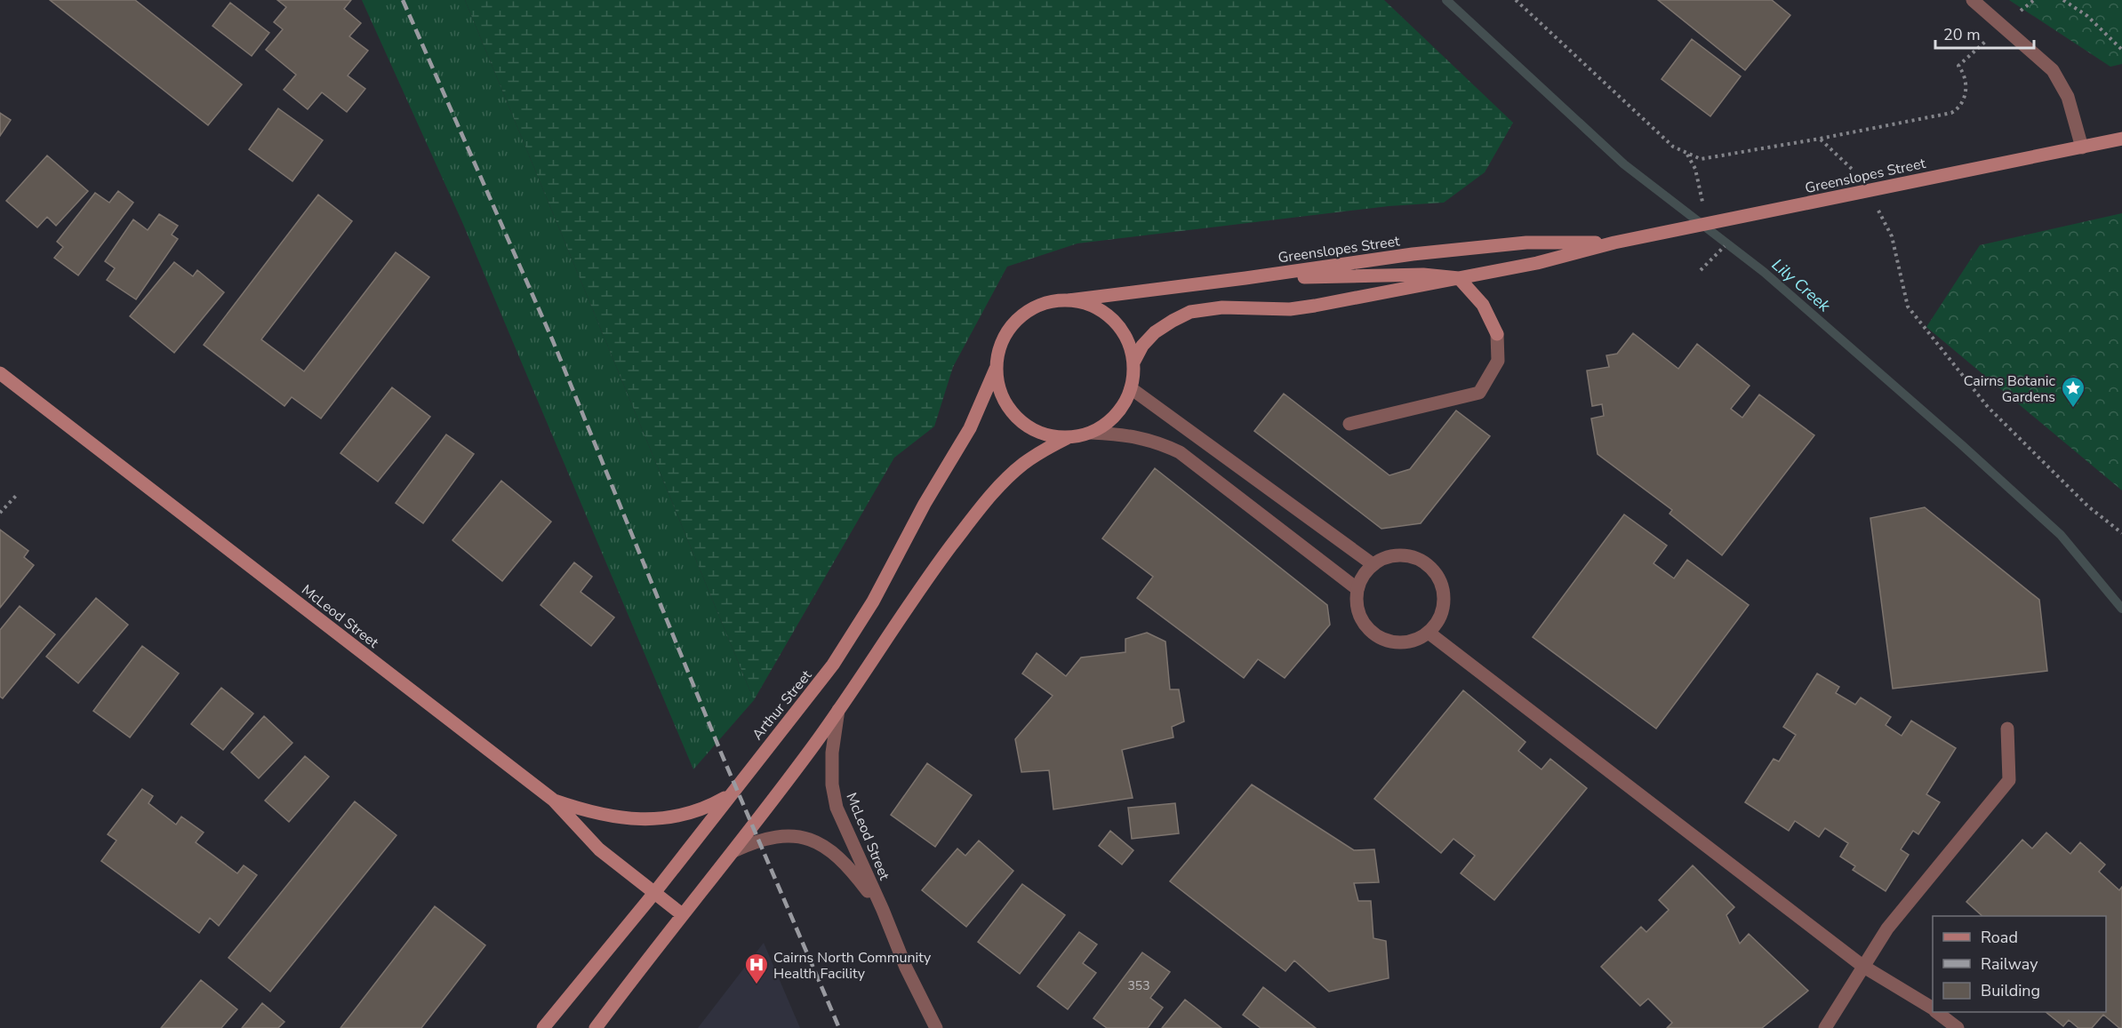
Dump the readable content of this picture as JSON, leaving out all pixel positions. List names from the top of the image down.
{
  "streets": {
    "street": ["Greenslopes Street", "McLeod Street", "Arthur Street"]
  },
  "crossings": [
    ["Greenslopes Street", "Arthur Street"],
    ["McLeod Street", "Arthur Street"]
  ],
  "water": ["Lily Creek"],
  "places": {
    "place": ["Cairns Botanic Gardens"],
    "hospital": ["Cairns North Community Health Facility"]
  },
  "house_numbers": ["353"],
  "legend": ["Road", "Railway", "Building"],
  "scale_bar": "20 m"
}
